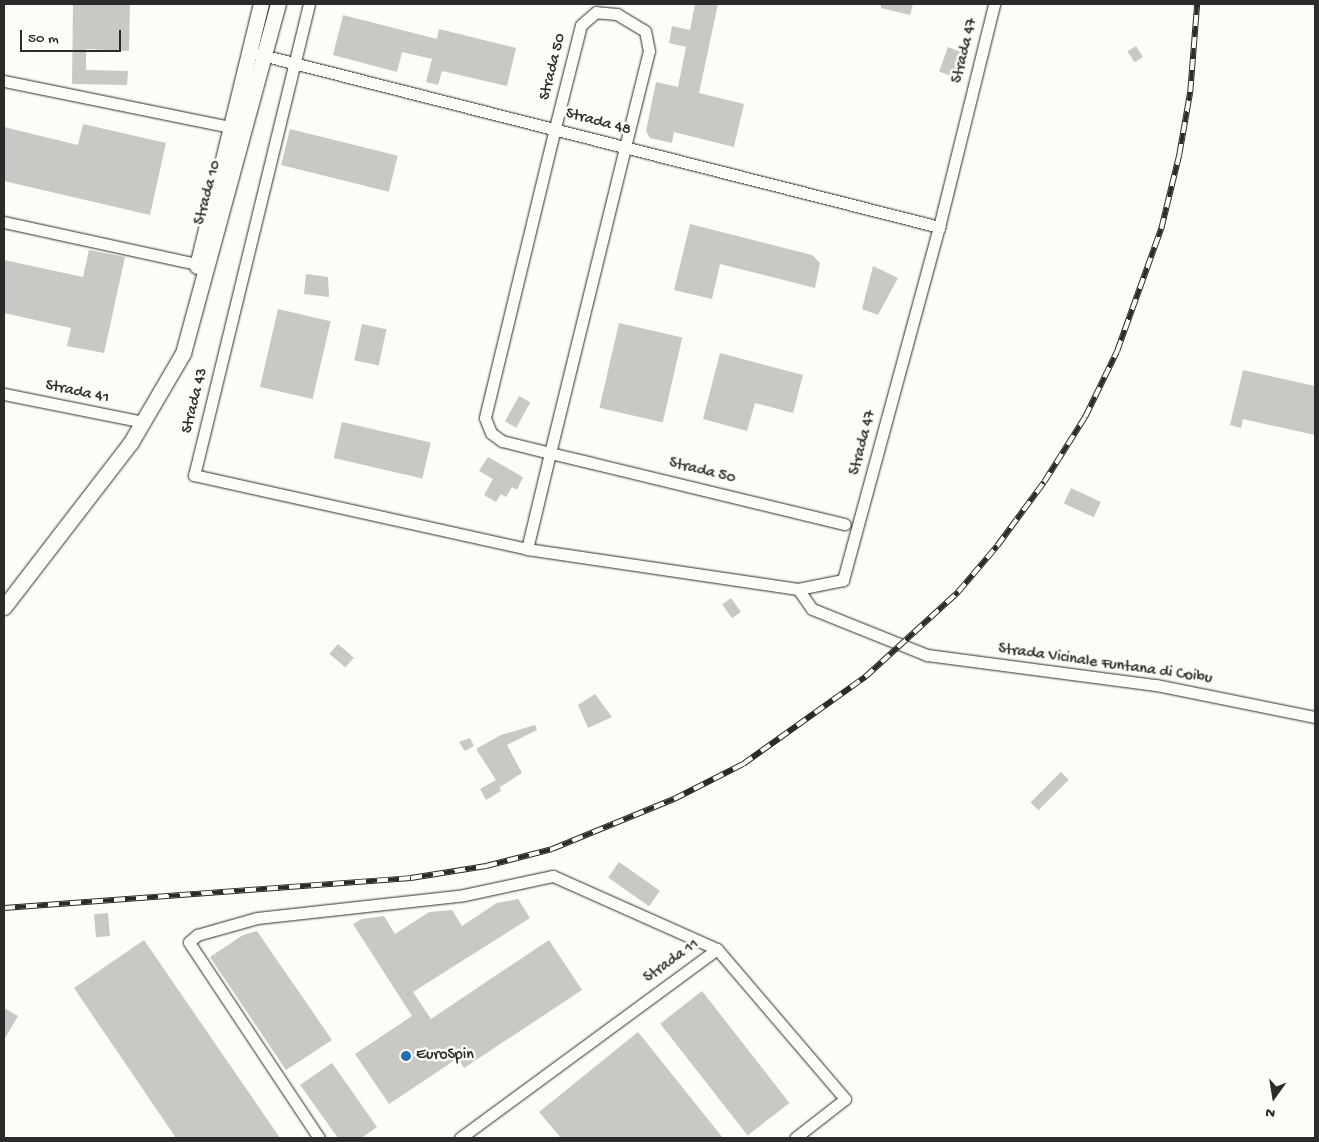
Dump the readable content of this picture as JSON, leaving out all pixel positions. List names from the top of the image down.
{
  "streets": {
    "street": [
      "Strada 47",
      "Strada 50",
      "Strada 48",
      "Strada 10",
      "Strada 41",
      "Strada 43",
      "Strada Vicinale Funtana di Coibu",
      "Strada 11"
    ]
  },
  "crossings": [
    ["Strada 47", "Strada 50"],
    ["Strada 47", "Strada 48"],
    ["Strada 47", "Strada 43"],
    ["Strada 47", "Strada Vicinale Funtana di Coibu"],
    ["Strada 50", "Strada 48"],
    ["Strada 50", "Strada 43"],
    ["Strada 48", "Strada 10"],
    ["Strada 48", "Strada 43"],
    ["Strada 10", "Strada 41"]
  ],
  "places": ["EuroSpin"],
  "scale_bar": "50 m",
  "north": "bottom"
}
